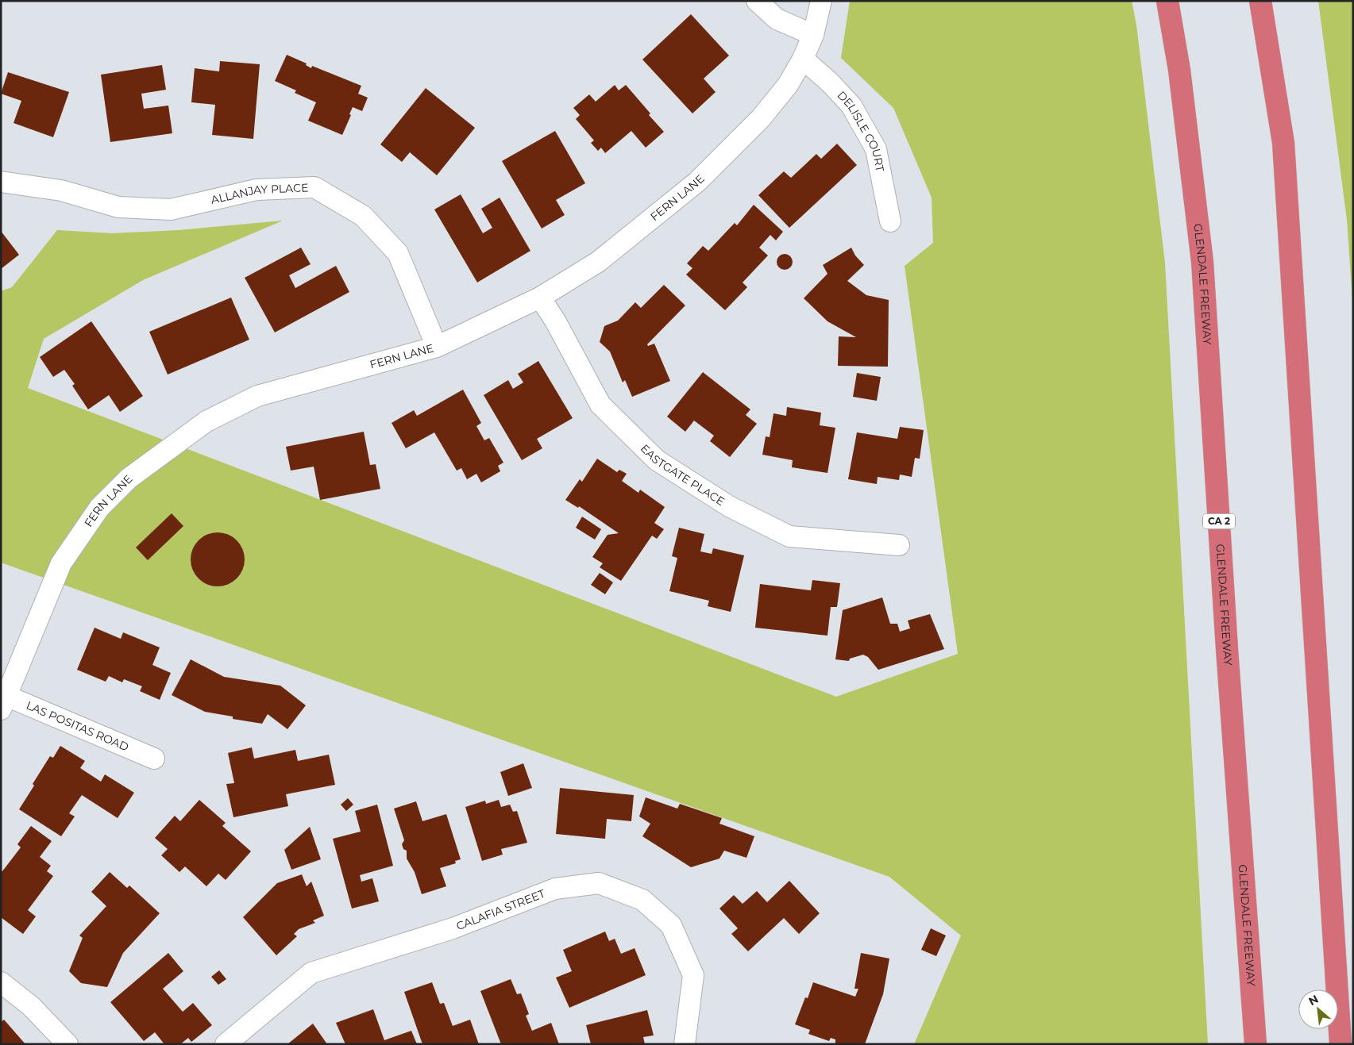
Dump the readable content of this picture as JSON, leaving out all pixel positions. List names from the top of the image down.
{
  "streets": {
    "highway": ["GLENDALE FREEWAY", "CA 2"],
    "street": [
      "DELISLE COURT",
      "ALLANJAY PLACE",
      "FERN LANE",
      "EASTGATE PLACE",
      "LAS POSITAS ROAD",
      "CALAFIA STREET"
    ]
  },
  "crossings": [
    ["DELISLE COURT", "FERN LANE"],
    ["ALLANJAY PLACE", "FERN LANE"],
    ["FERN LANE", "EASTGATE PLACE"],
    ["FERN LANE", "LAS POSITAS ROAD"]
  ],
  "north": "top left"
}
